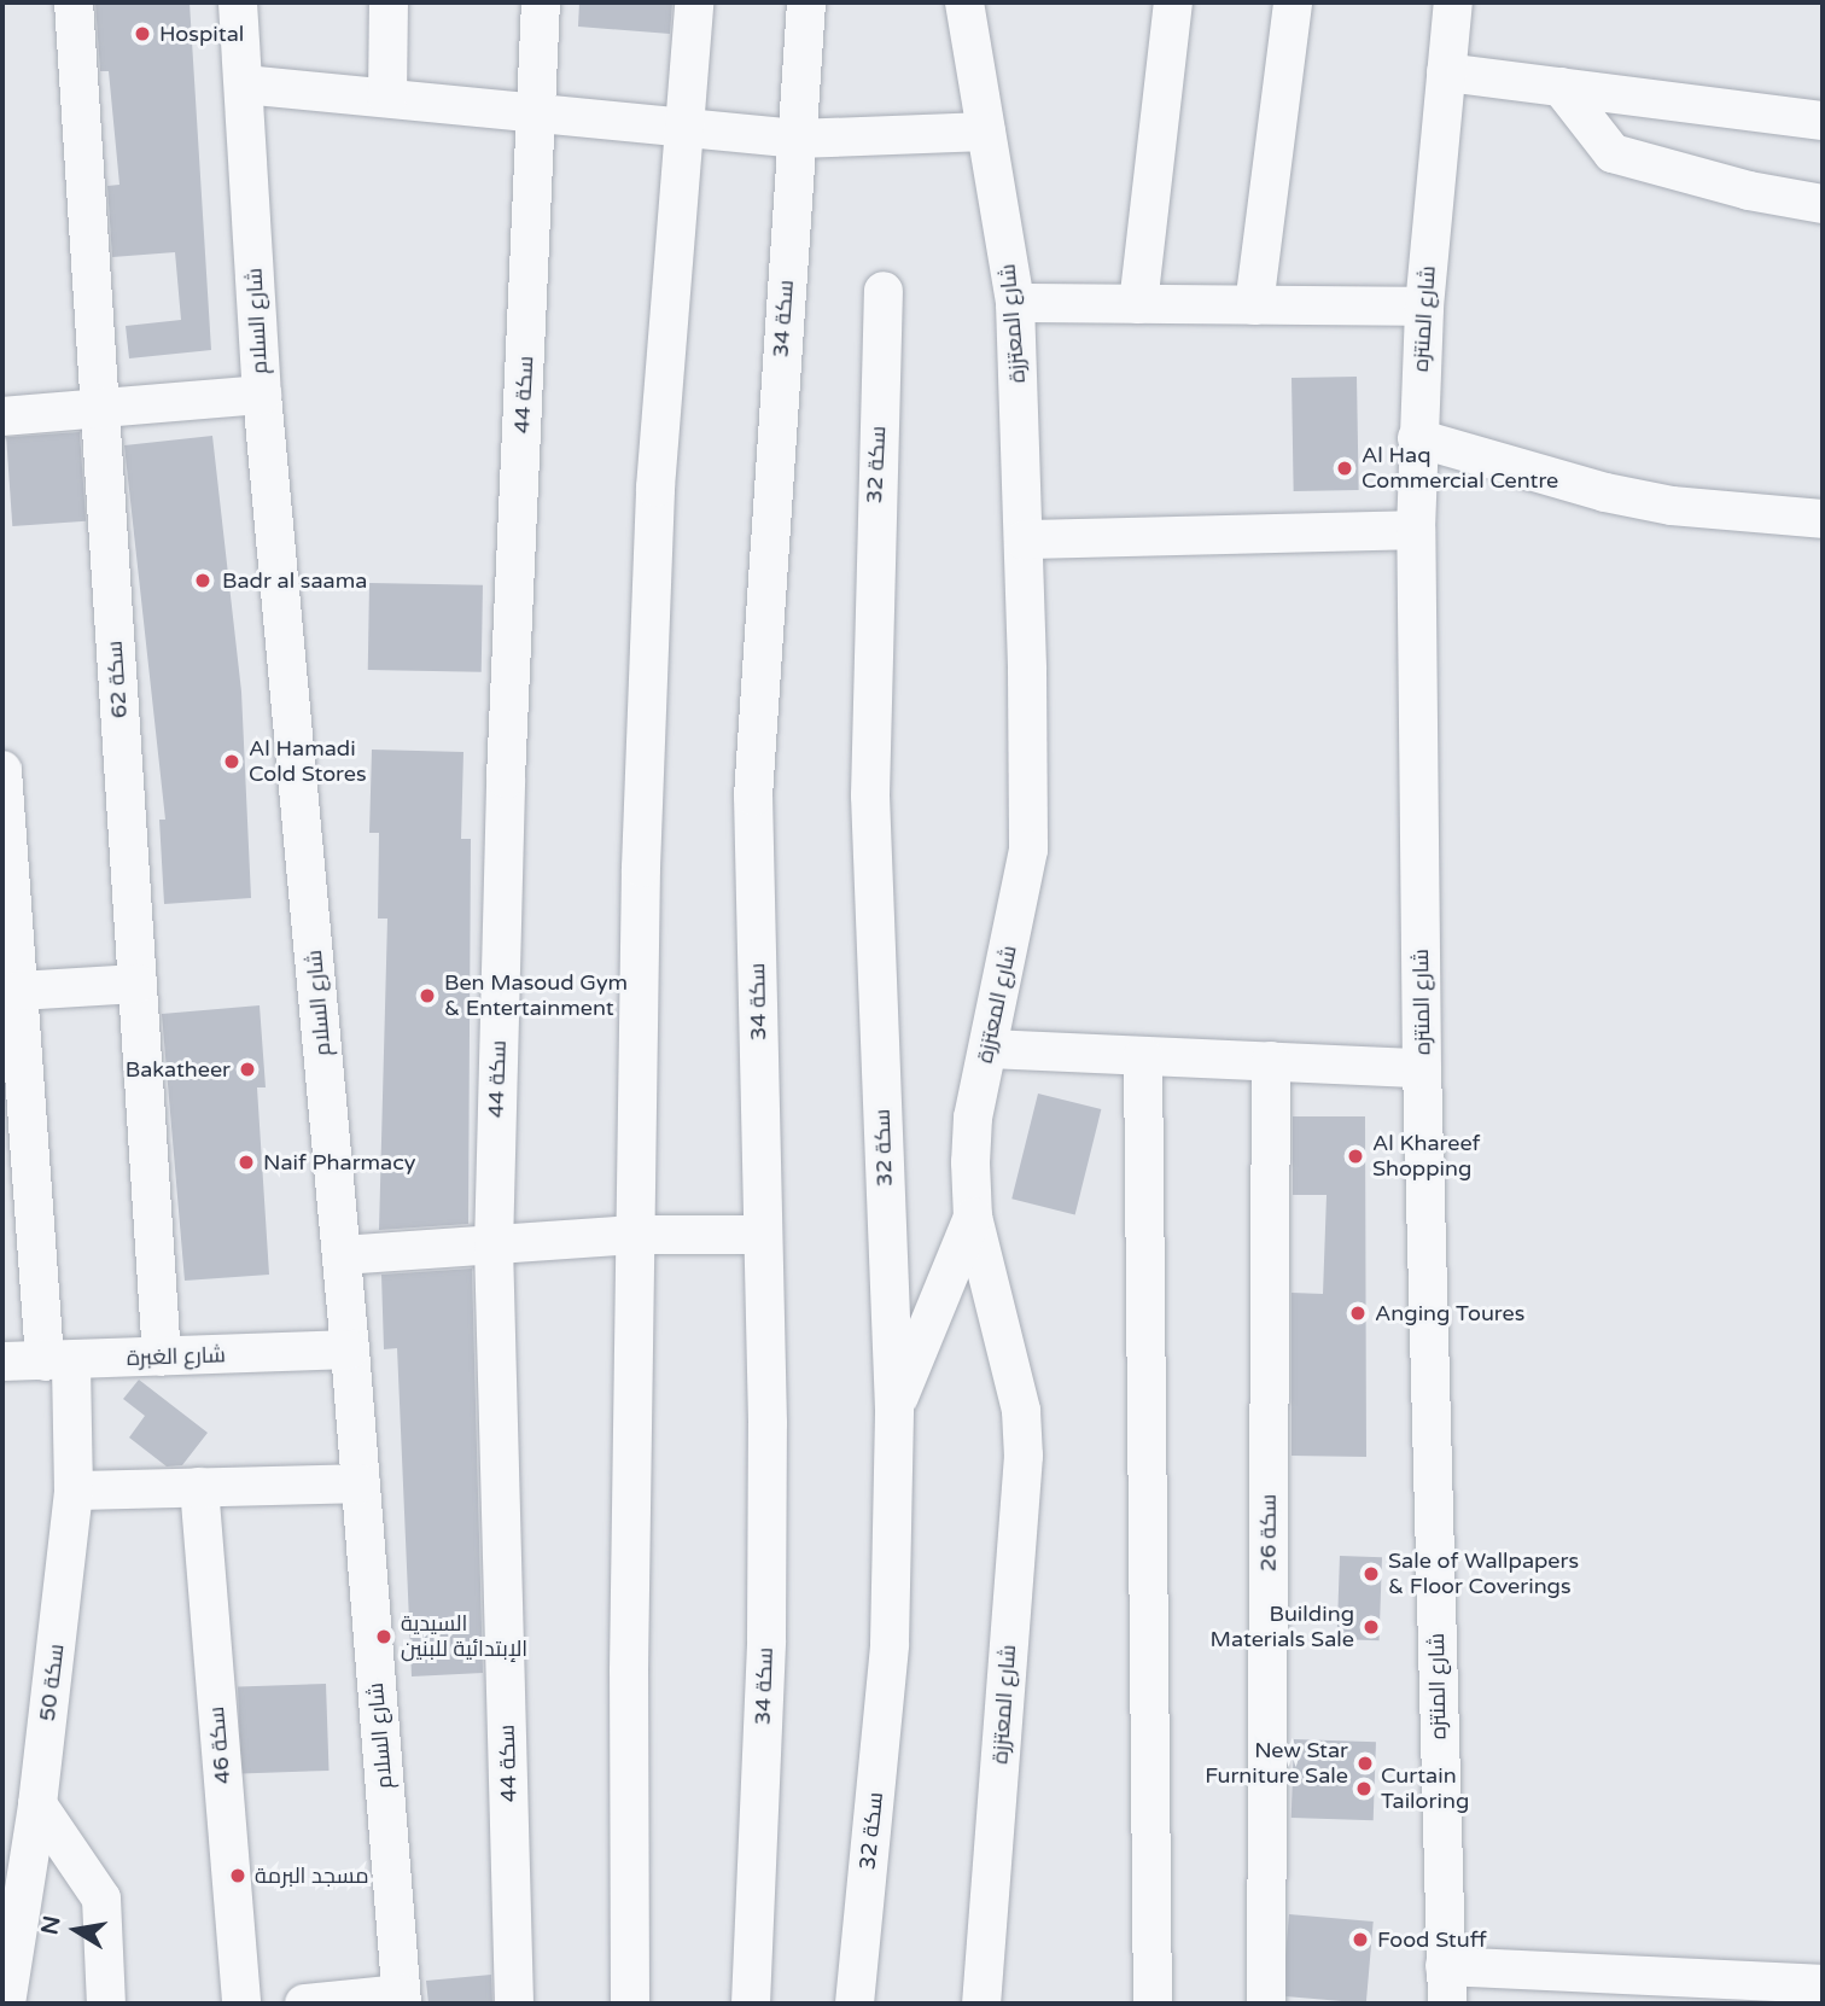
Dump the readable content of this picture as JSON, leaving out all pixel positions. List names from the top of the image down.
{
  "streets": {
    "street": [
      "سكة 34",
      "شارع المنتزه",
      "شارع السلام",
      "شارع المعتززة",
      "سكة 44",
      "سكة 32",
      "سكة 62",
      "شارع الغبرة",
      "سكة 26",
      "سكة 50",
      "سكة 46"
    ]
  },
  "crossings": [
    ["شارع السلام", "شارع الغبرة"],
    ["سكة 62", "شارع الغبرة"],
    ["شارع الغبرة", "سكة 50"]
  ],
  "places": [
    "Hospital",
    "Al Haq Commercial Centre",
    "Badr al saama",
    "Al Hamadi Cold Stores",
    "Ben Masoud Gym & Entertainment",
    "Bakatheer",
    "Al Khareef Shopping",
    "Naif Pharmacy",
    "Anging Toures",
    "Sale of Wallpapers & Floor Coverings",
    "Building Materials Sale",
    "السيدية الإبتدائية للبنين",
    "New Star Furniture Sale",
    "Curtain Tailoring",
    "مسجد البرمة",
    "Food Stuff"
  ],
  "north": "left"
}
